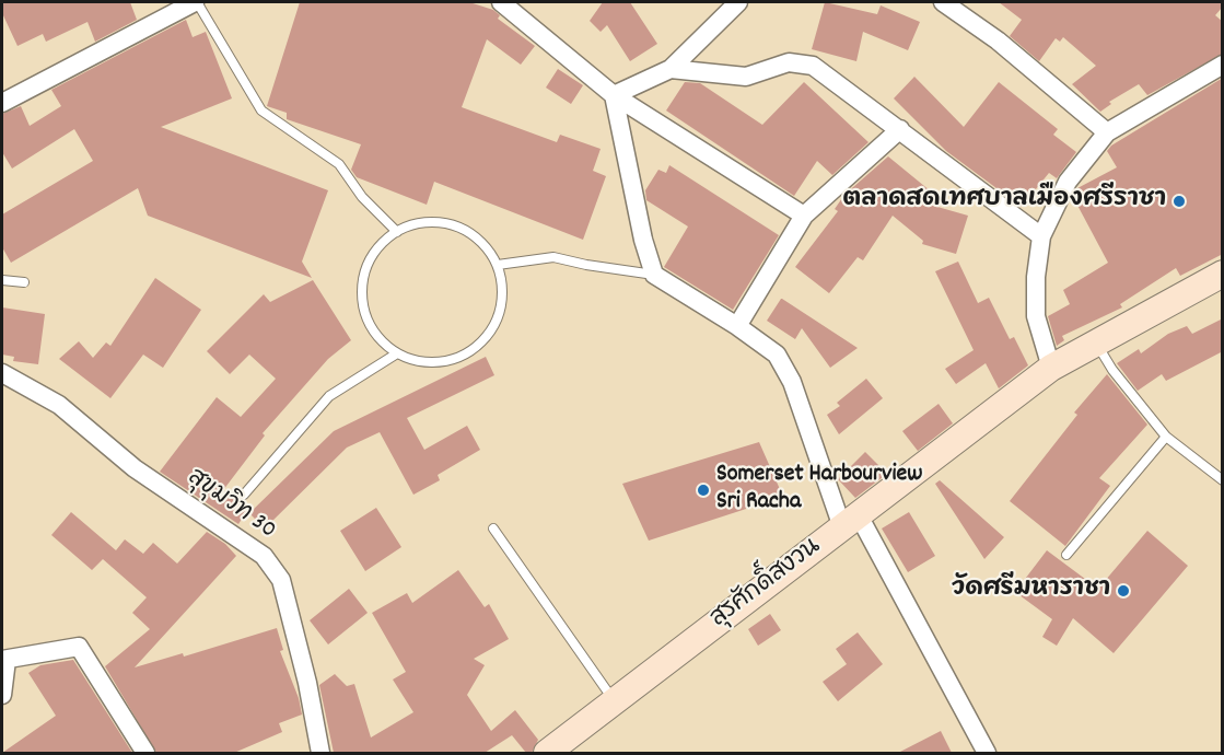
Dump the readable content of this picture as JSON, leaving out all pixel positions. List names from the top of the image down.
{
  "streets": {
    "street": ["สุขุมวิท 30", "สุรศักดิ์สงวน"]
  },
  "places": ["ตลาดสดเทศบาลเมืองศรีราชา", "Somerset Harbourview Sri Racha", "วัดศรีมหาราชา"]
}
